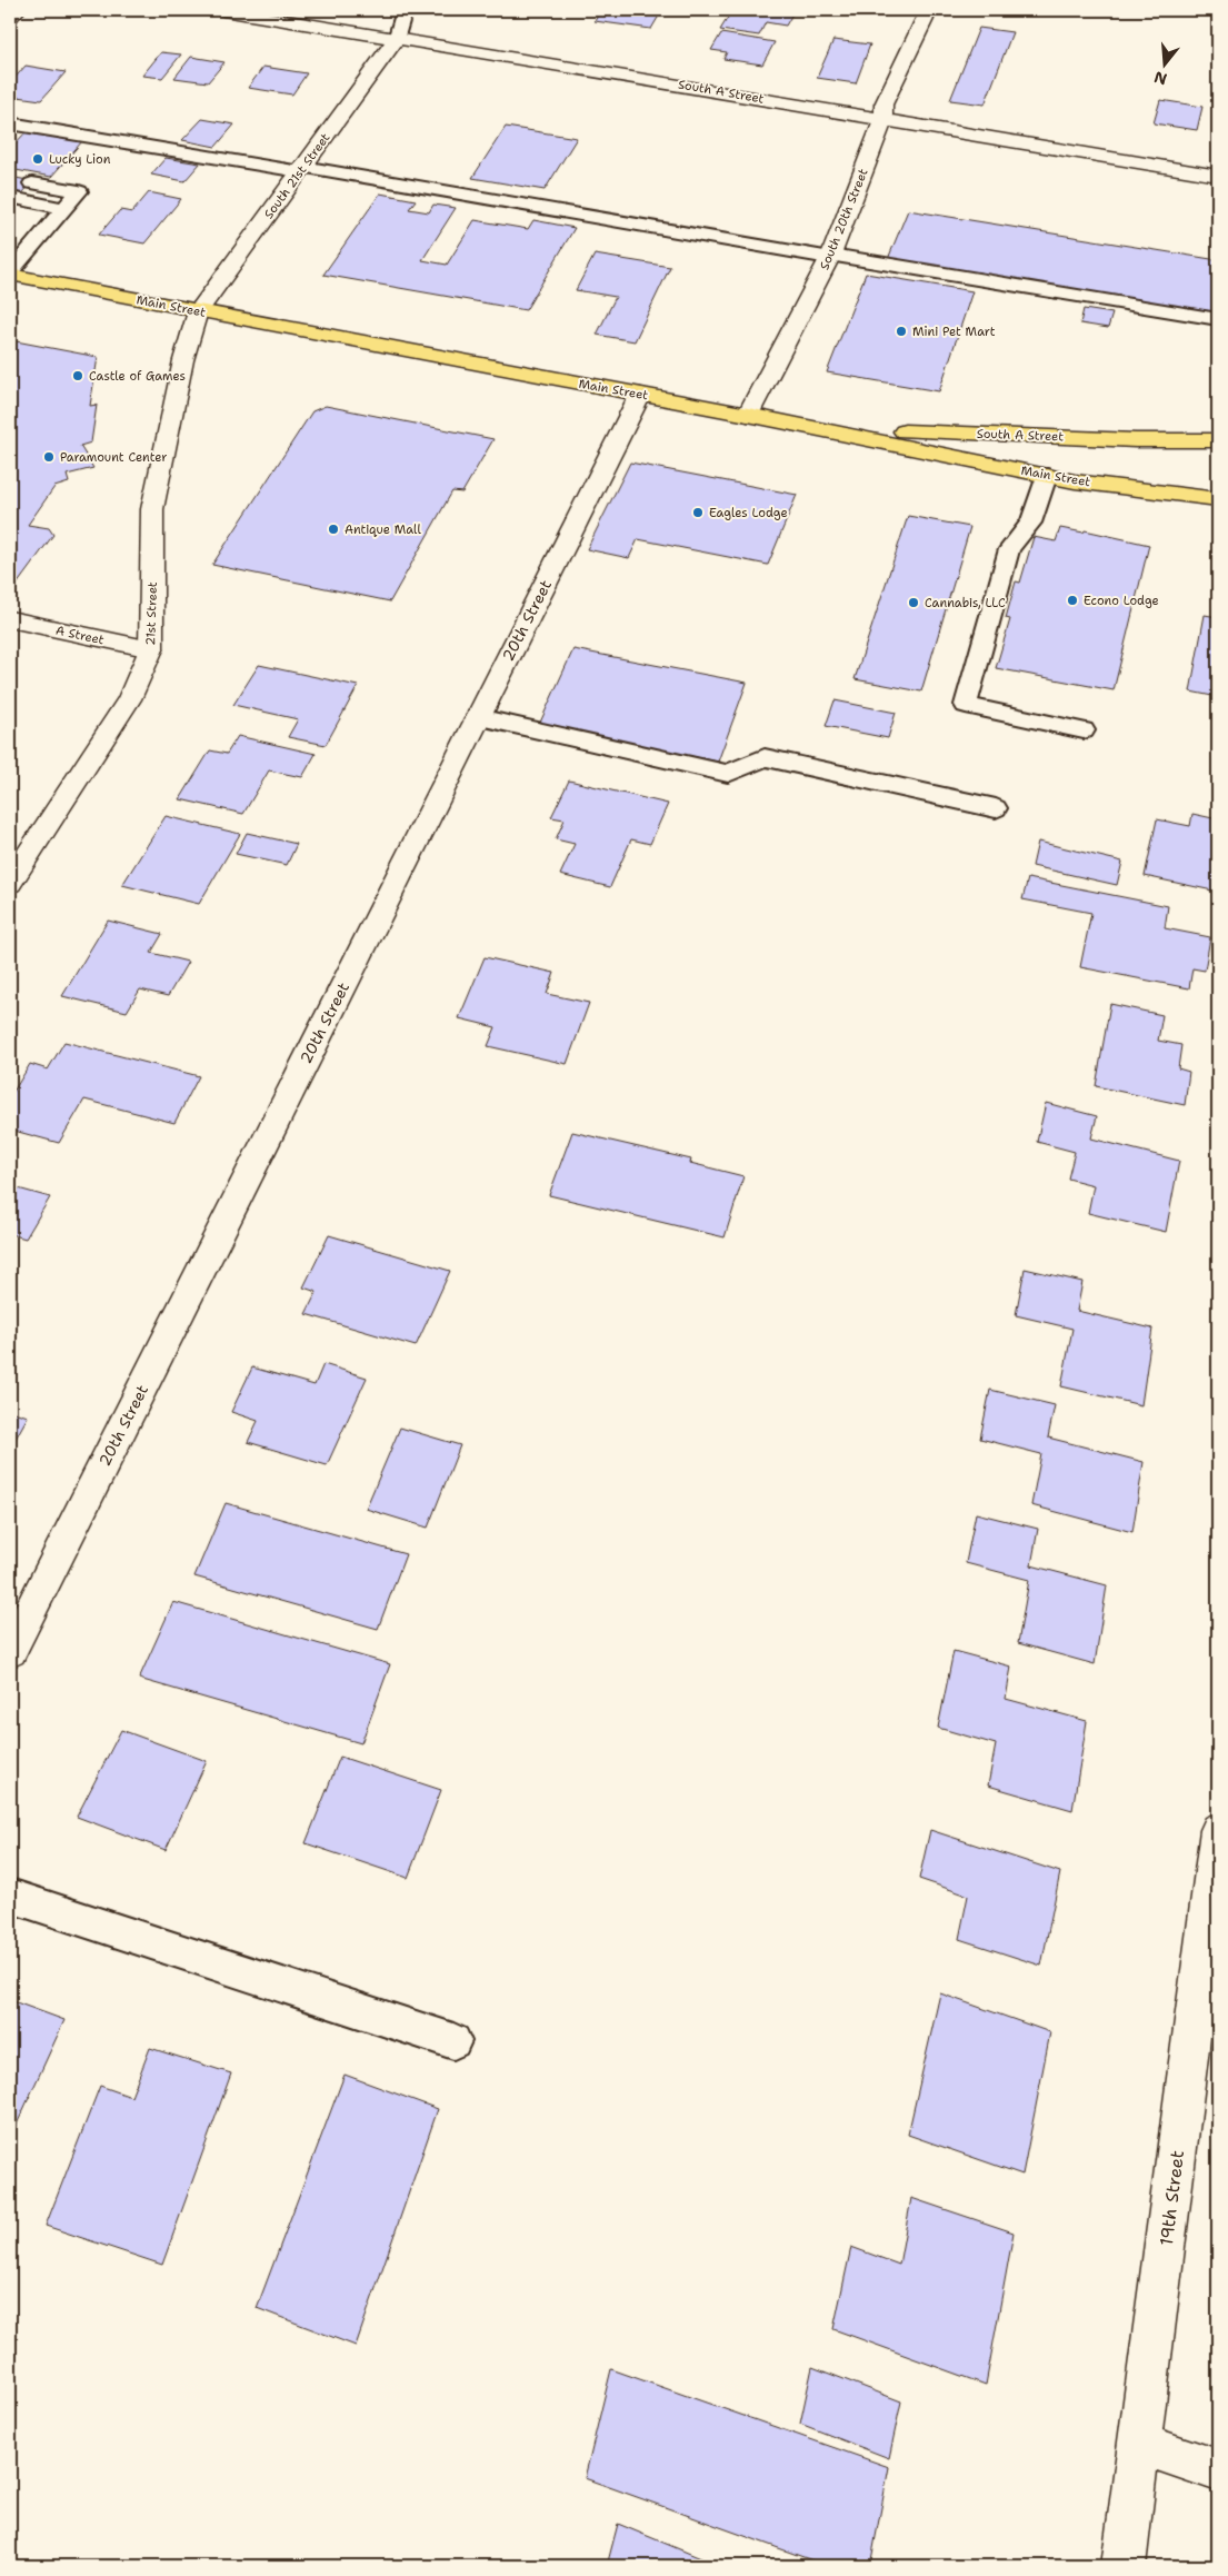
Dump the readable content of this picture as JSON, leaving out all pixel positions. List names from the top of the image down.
{
  "streets": {
    "main road": ["South A Street", "Main Street"],
    "street": [
      "South 21st Street",
      "South 20th Street",
      "21st Street",
      "20th Street",
      "A Street",
      "19th Street"
    ]
  },
  "crossings": [
    ["South A Street", "South 21st Street"],
    ["South A Street", "South 20th Street"],
    ["South A Street", "Main Street"],
    ["South 21st Street", "Main Street"],
    ["South 21st Street", "21st Street"],
    ["South 20th Street", "Main Street"],
    ["Main Street", "21st Street"],
    ["Main Street", "20th Street"],
    ["21st Street", "A Street"]
  ],
  "places": [
    "Lucky Lion",
    "Mini Pet Mart",
    "Castle of Games",
    "Paramount Center",
    "Eagles Lodge",
    "Antique Mall",
    "Econo Lodge",
    "Cannabis, LLC"
  ],
  "north": "bottom"
}
